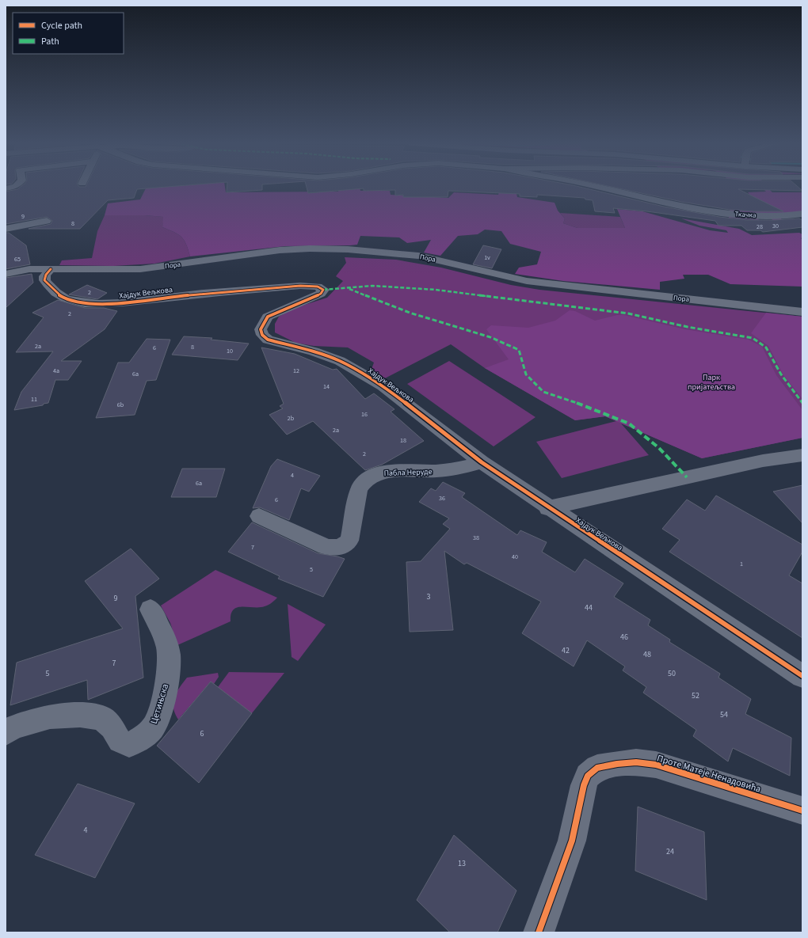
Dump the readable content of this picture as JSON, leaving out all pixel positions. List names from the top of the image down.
{
  "streets": {
    "street": [
      "Ткачка",
      "Пора",
      "Хајдук Вељкова",
      "Пабла Неруде",
      "Цетињска",
      "Проте Матеје Ненадовића"
    ]
  },
  "crossings": [
    ["Пора", "Хајдук Вељкова"],
    ["Хајдук Вељкова", "Пабла Неруде"]
  ],
  "parks": ["Парк пријатељства"],
  "house_numbers": [
    "9",
    "8",
    "30",
    "28",
    "1v",
    "65",
    "2",
    "2",
    "2a",
    "8",
    "6",
    "10",
    "4a",
    "12",
    "6a",
    "14",
    "11",
    "6b",
    "16",
    "2b",
    "2a",
    "18",
    "2",
    "4",
    "6a",
    "36",
    "6",
    "38",
    "7",
    "40",
    "1",
    "5",
    "3",
    "9",
    "44",
    "46",
    "42",
    "48",
    "7",
    "5",
    "50",
    "52",
    "54",
    "6",
    "4",
    "24",
    "13"
  ],
  "legend": ["Cycle path", "Path"]
}
